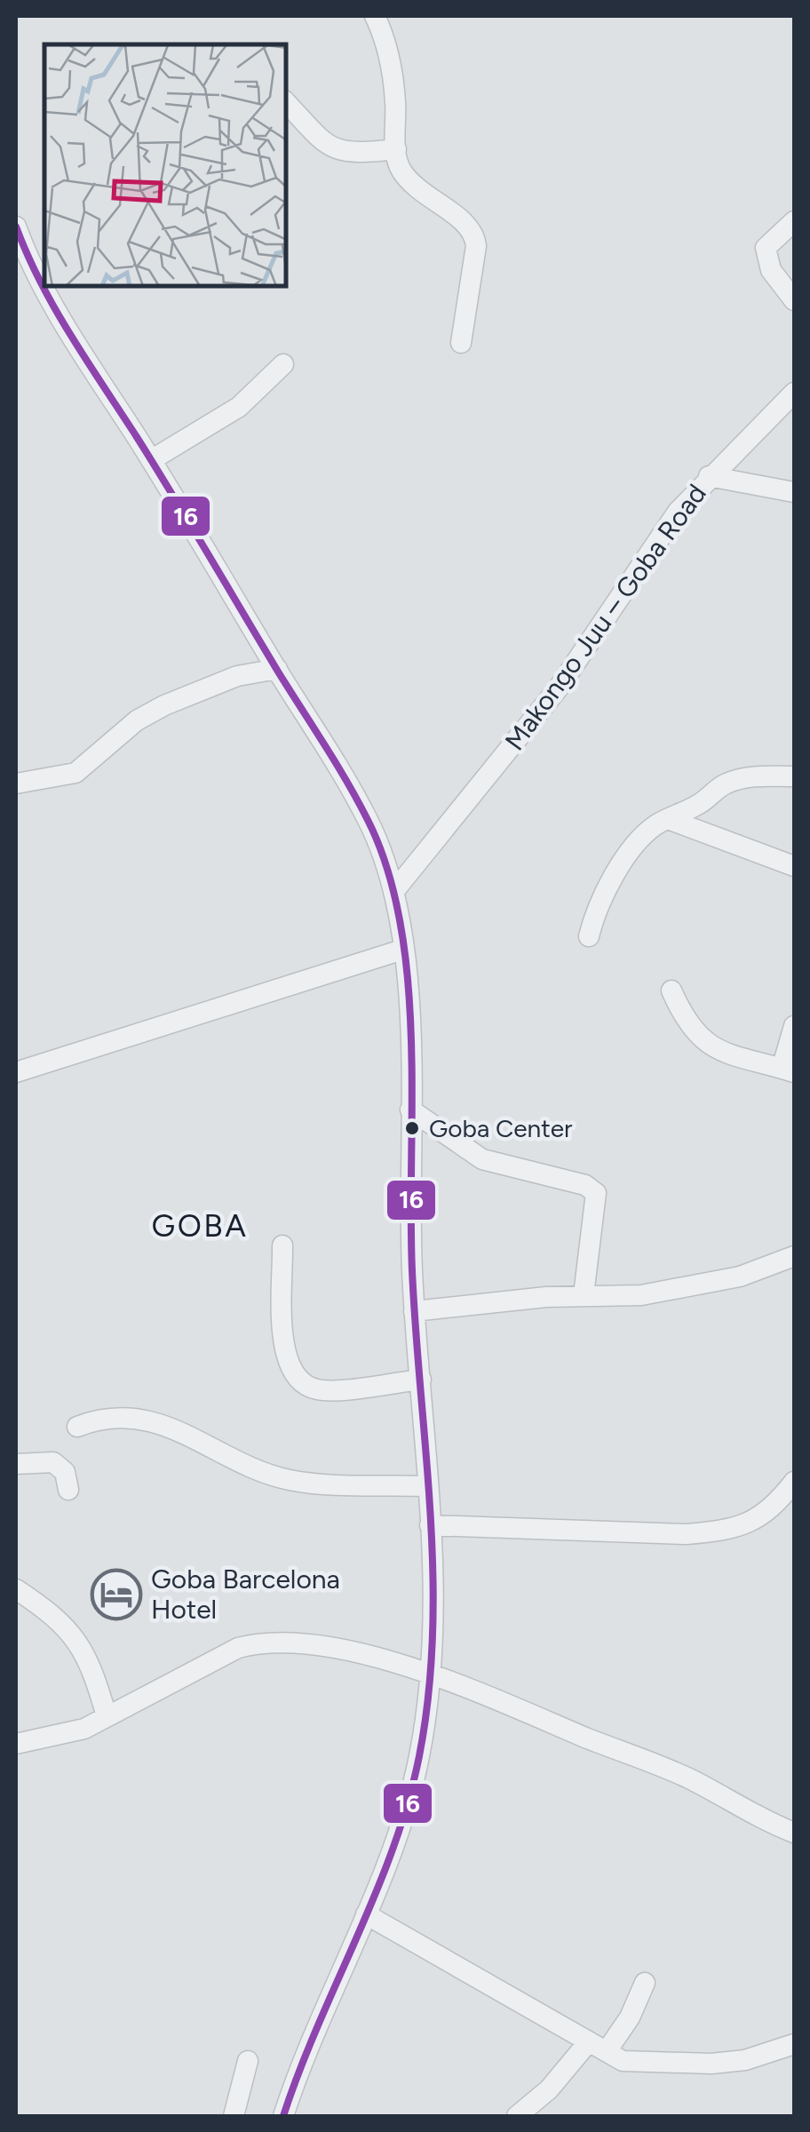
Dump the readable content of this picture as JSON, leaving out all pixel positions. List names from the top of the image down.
{
  "streets": {
    "street": ["Makongo Juu – Goba Road"]
  },
  "districts": ["GOBA"],
  "places": {
    "other": ["Goba Center"],
    "hotel": ["Goba Barcelona Hotel"]
  },
  "lines": ["transit line 16"]
}
